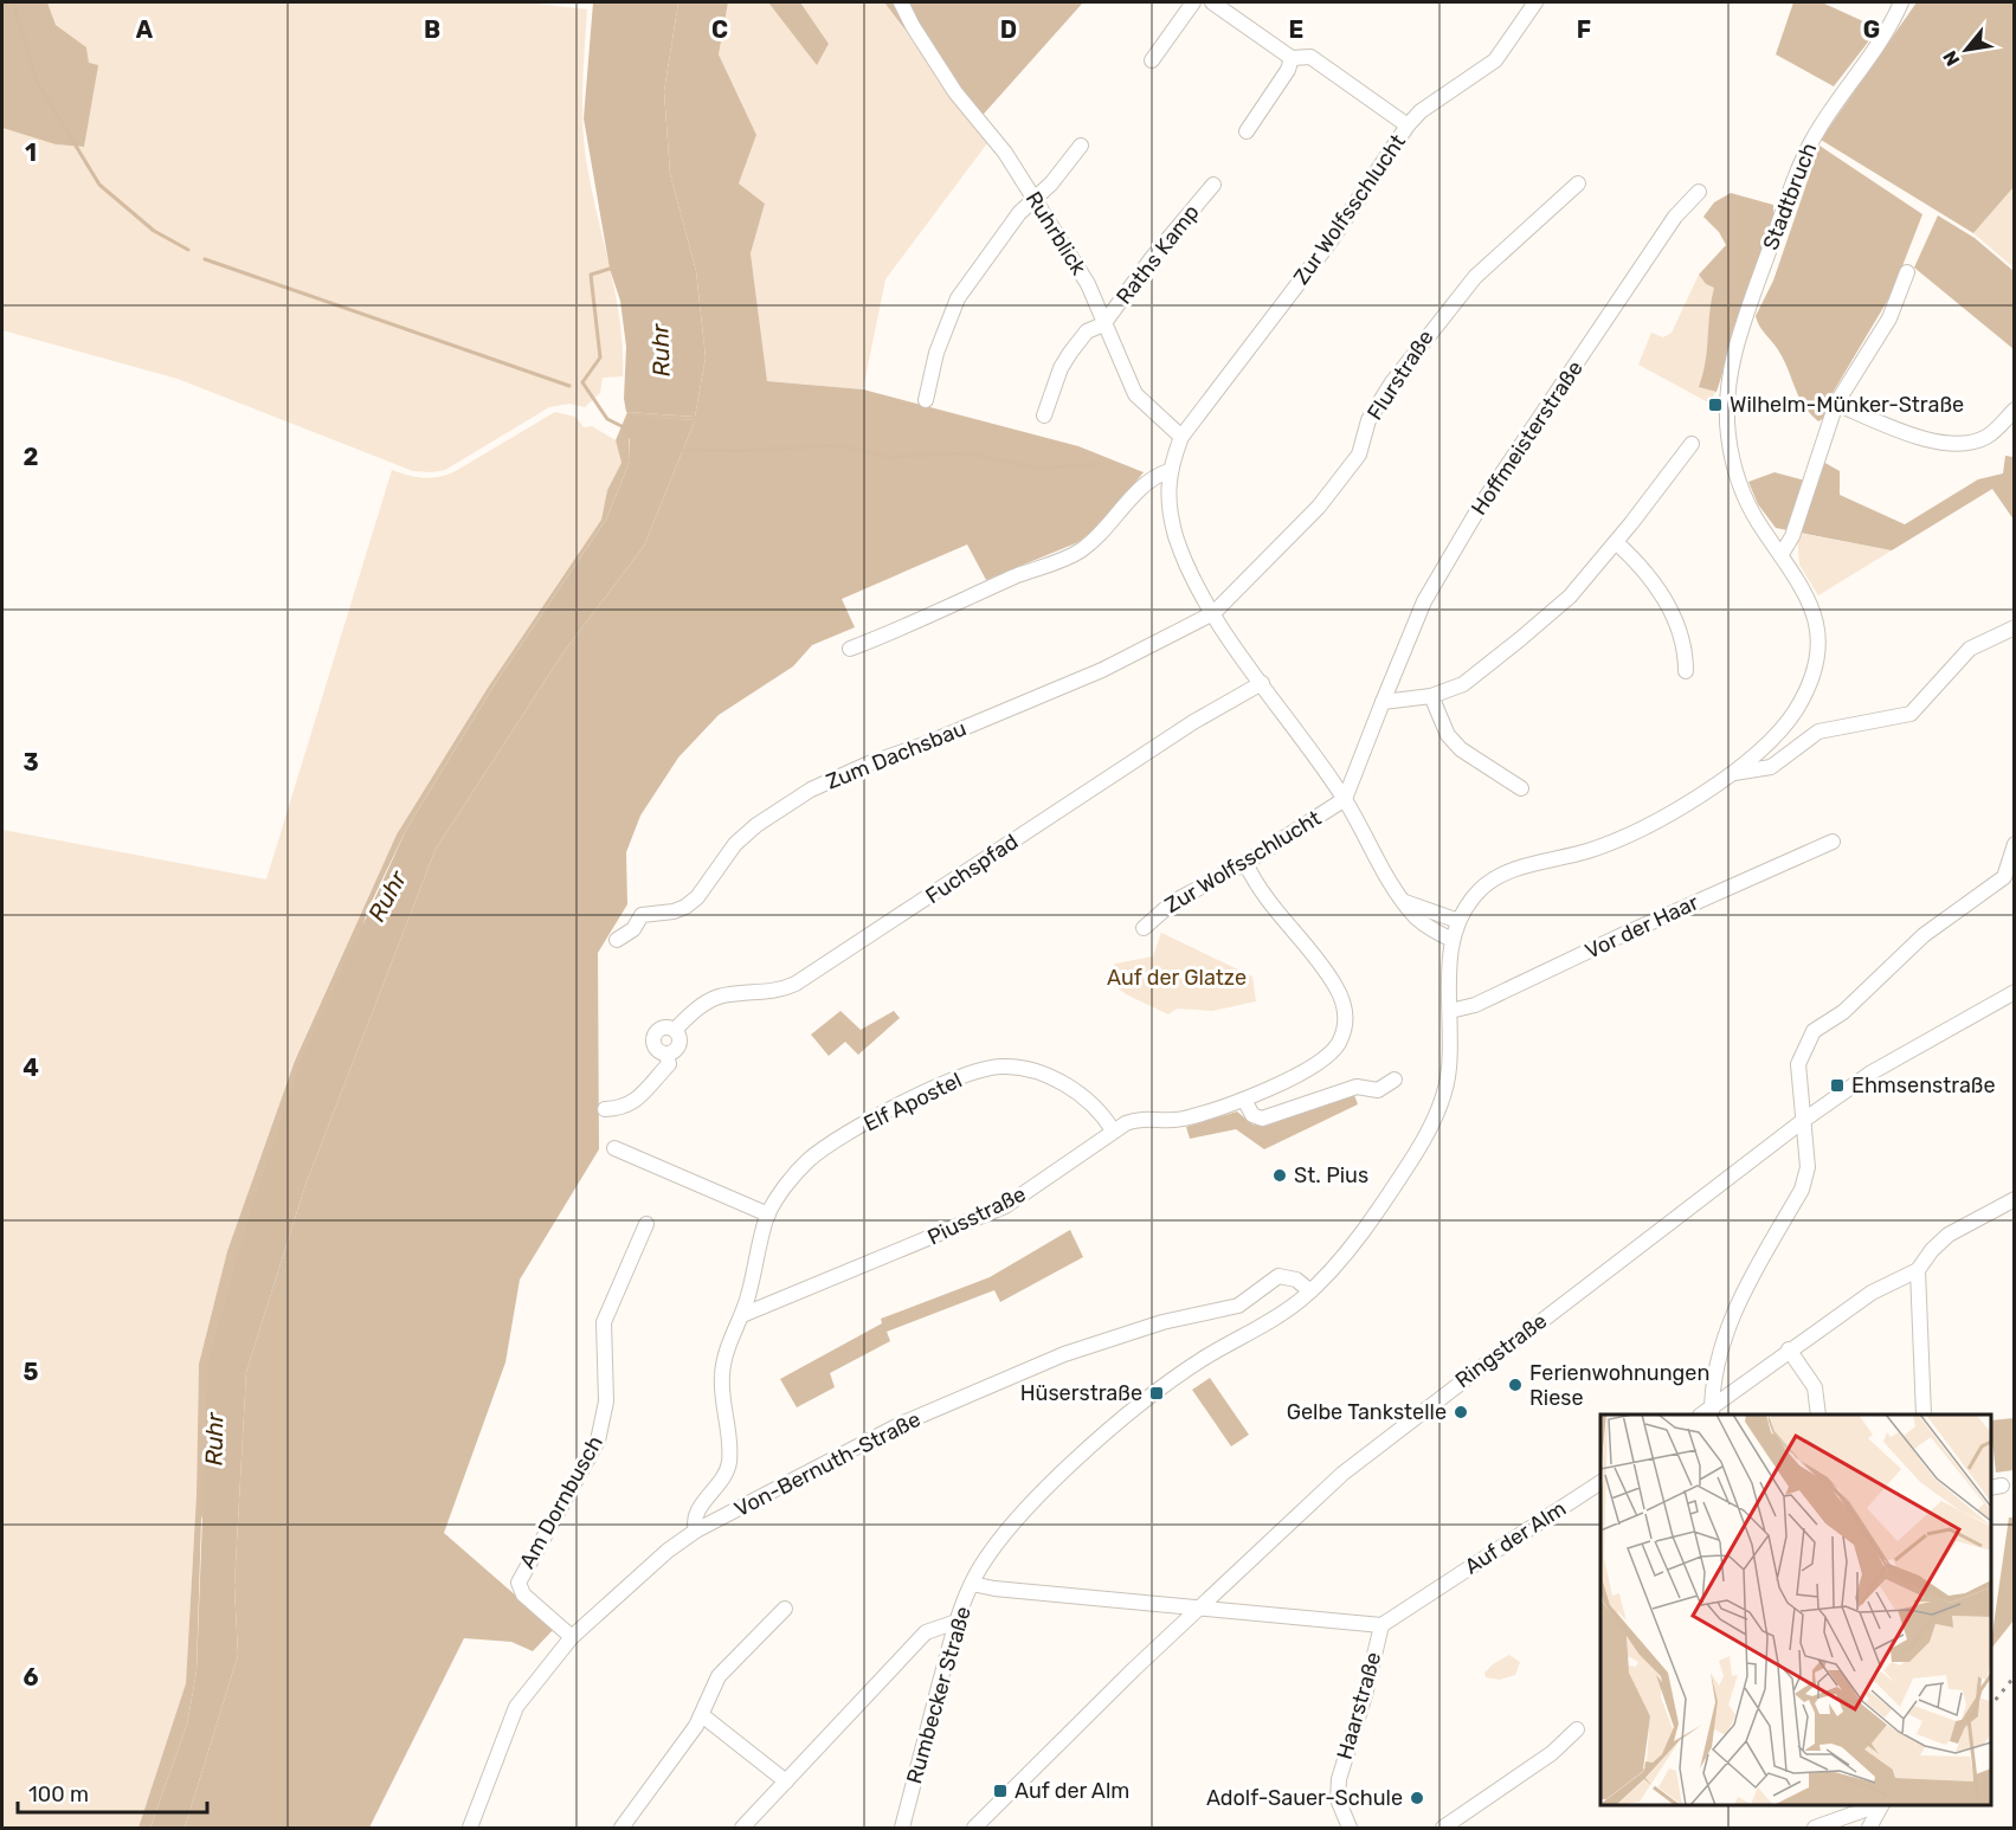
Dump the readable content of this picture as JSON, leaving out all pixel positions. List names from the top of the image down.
{
  "streets": {
    "street": [
      "Stadtbruch",
      "Zur Wolfsschlucht",
      "Ruhrblick",
      "Raths Kamp",
      "Flurstraße",
      "Hoffmeisterstraße",
      "Zum Dachsbau",
      "Fuchspfad",
      "Vor der Haar",
      "Elf Apostel",
      "Piusstraße",
      "Ringstraße",
      "Von-Bernuth-Straße",
      "Am Dornbusch",
      "Auf der Alm",
      "Rumbecker Straße",
      "Haarstraße"
    ]
  },
  "crossings": [
    ["Stadtbruch", "Rumbecker Straße"],
    ["Zur Wolfsschlucht", "Ruhrblick"],
    ["Zur Wolfsschlucht", "Flurstraße"],
    ["Zur Wolfsschlucht", "Zum Dachsbau"],
    ["Zur Wolfsschlucht", "Fuchspfad"],
    ["Zur Wolfsschlucht", "Piusstraße"],
    ["Zur Wolfsschlucht", "Rumbecker Straße"],
    ["Ruhrblick", "Raths Kamp"],
    ["Flurstraße", "Zum Dachsbau"],
    ["Vor der Haar", "Rumbecker Straße"],
    ["Elf Apostel", "Piusstraße"],
    ["Elf Apostel", "Von-Bernuth-Straße"],
    ["Von-Bernuth-Straße", "Am Dornbusch"],
    ["Von-Bernuth-Straße", "Rumbecker Straße"],
    ["Auf der Alm", "Haarstraße"]
  ],
  "water": ["Ruhr"],
  "parks": ["Auf der Glatze"],
  "places": {
    "transit": [
      "Wilhelm-Münker-Straße",
      "Ehmsenstraße",
      "Hüserstraße",
      "Auf der Alm"
    ],
    "other": [
      "St. Pius",
      "Ferienwohnungen Riese",
      "Gelbe Tankstelle",
      "Adolf-Sauer-Schule"
    ]
  },
  "scale_bar": "100 m",
  "north": "bottom left",
  "grid": {
    "columns": [
      "A",
      "B",
      "C",
      "D",
      "E",
      "F",
      "G"
    ],
    "rows": [
      "1",
      "2",
      "3",
      "4",
      "5",
      "6"
    ]
  }
}
